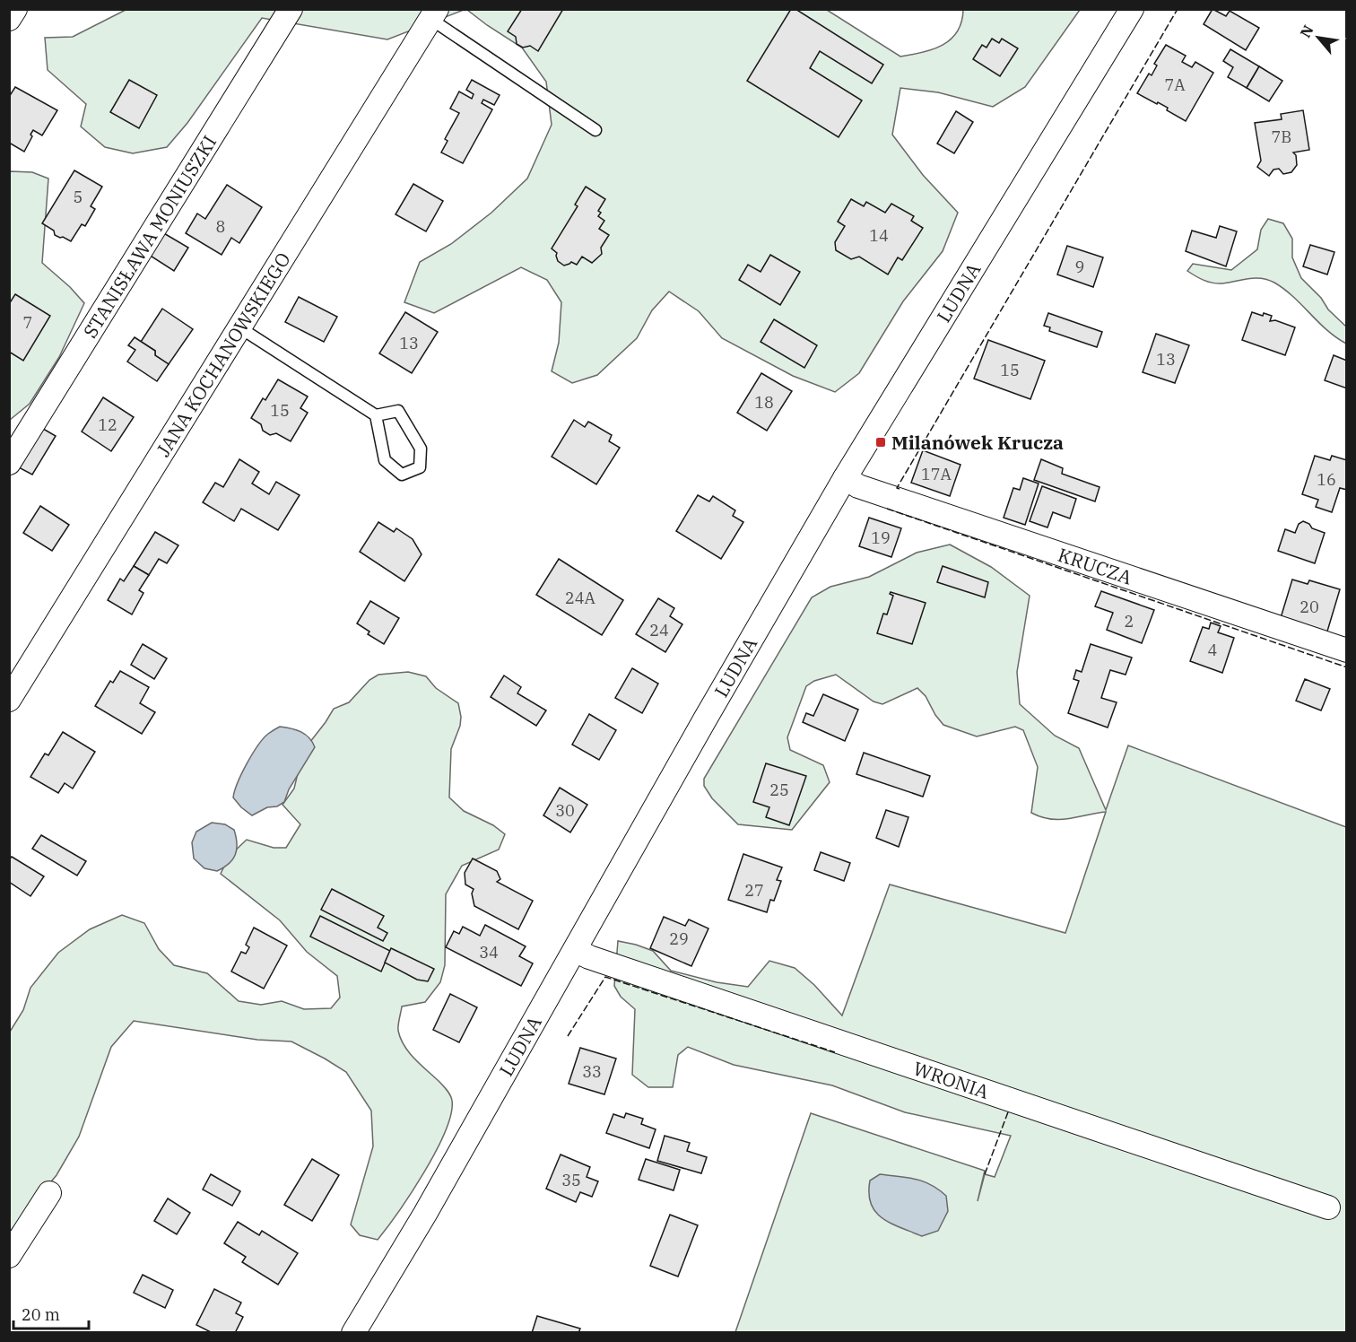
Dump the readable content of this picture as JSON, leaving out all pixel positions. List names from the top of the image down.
{
  "streets": {
    "street": [
      "STANISŁAWA MONIUSZKI",
      "LUDNA",
      "JANA KOCHANOWSKIEGO",
      "KRUCZA",
      "WRONIA"
    ]
  },
  "crossings": [
    ["LUDNA", "KRUCZA"],
    ["LUDNA", "WRONIA"]
  ],
  "places": {
    "transit": ["Milanówek Krucza"]
  },
  "house_numbers": [
    "7A",
    "7B",
    "5",
    "8",
    "14",
    "9",
    "7",
    "13",
    "13",
    "15",
    "18",
    "15",
    "12",
    "17A",
    "16",
    "19",
    "24A",
    "20",
    "2",
    "24",
    "4",
    "25",
    "30",
    "27",
    "29",
    "34",
    "33",
    "35"
  ],
  "scale_bar": "20 m",
  "north": "top left"
}
